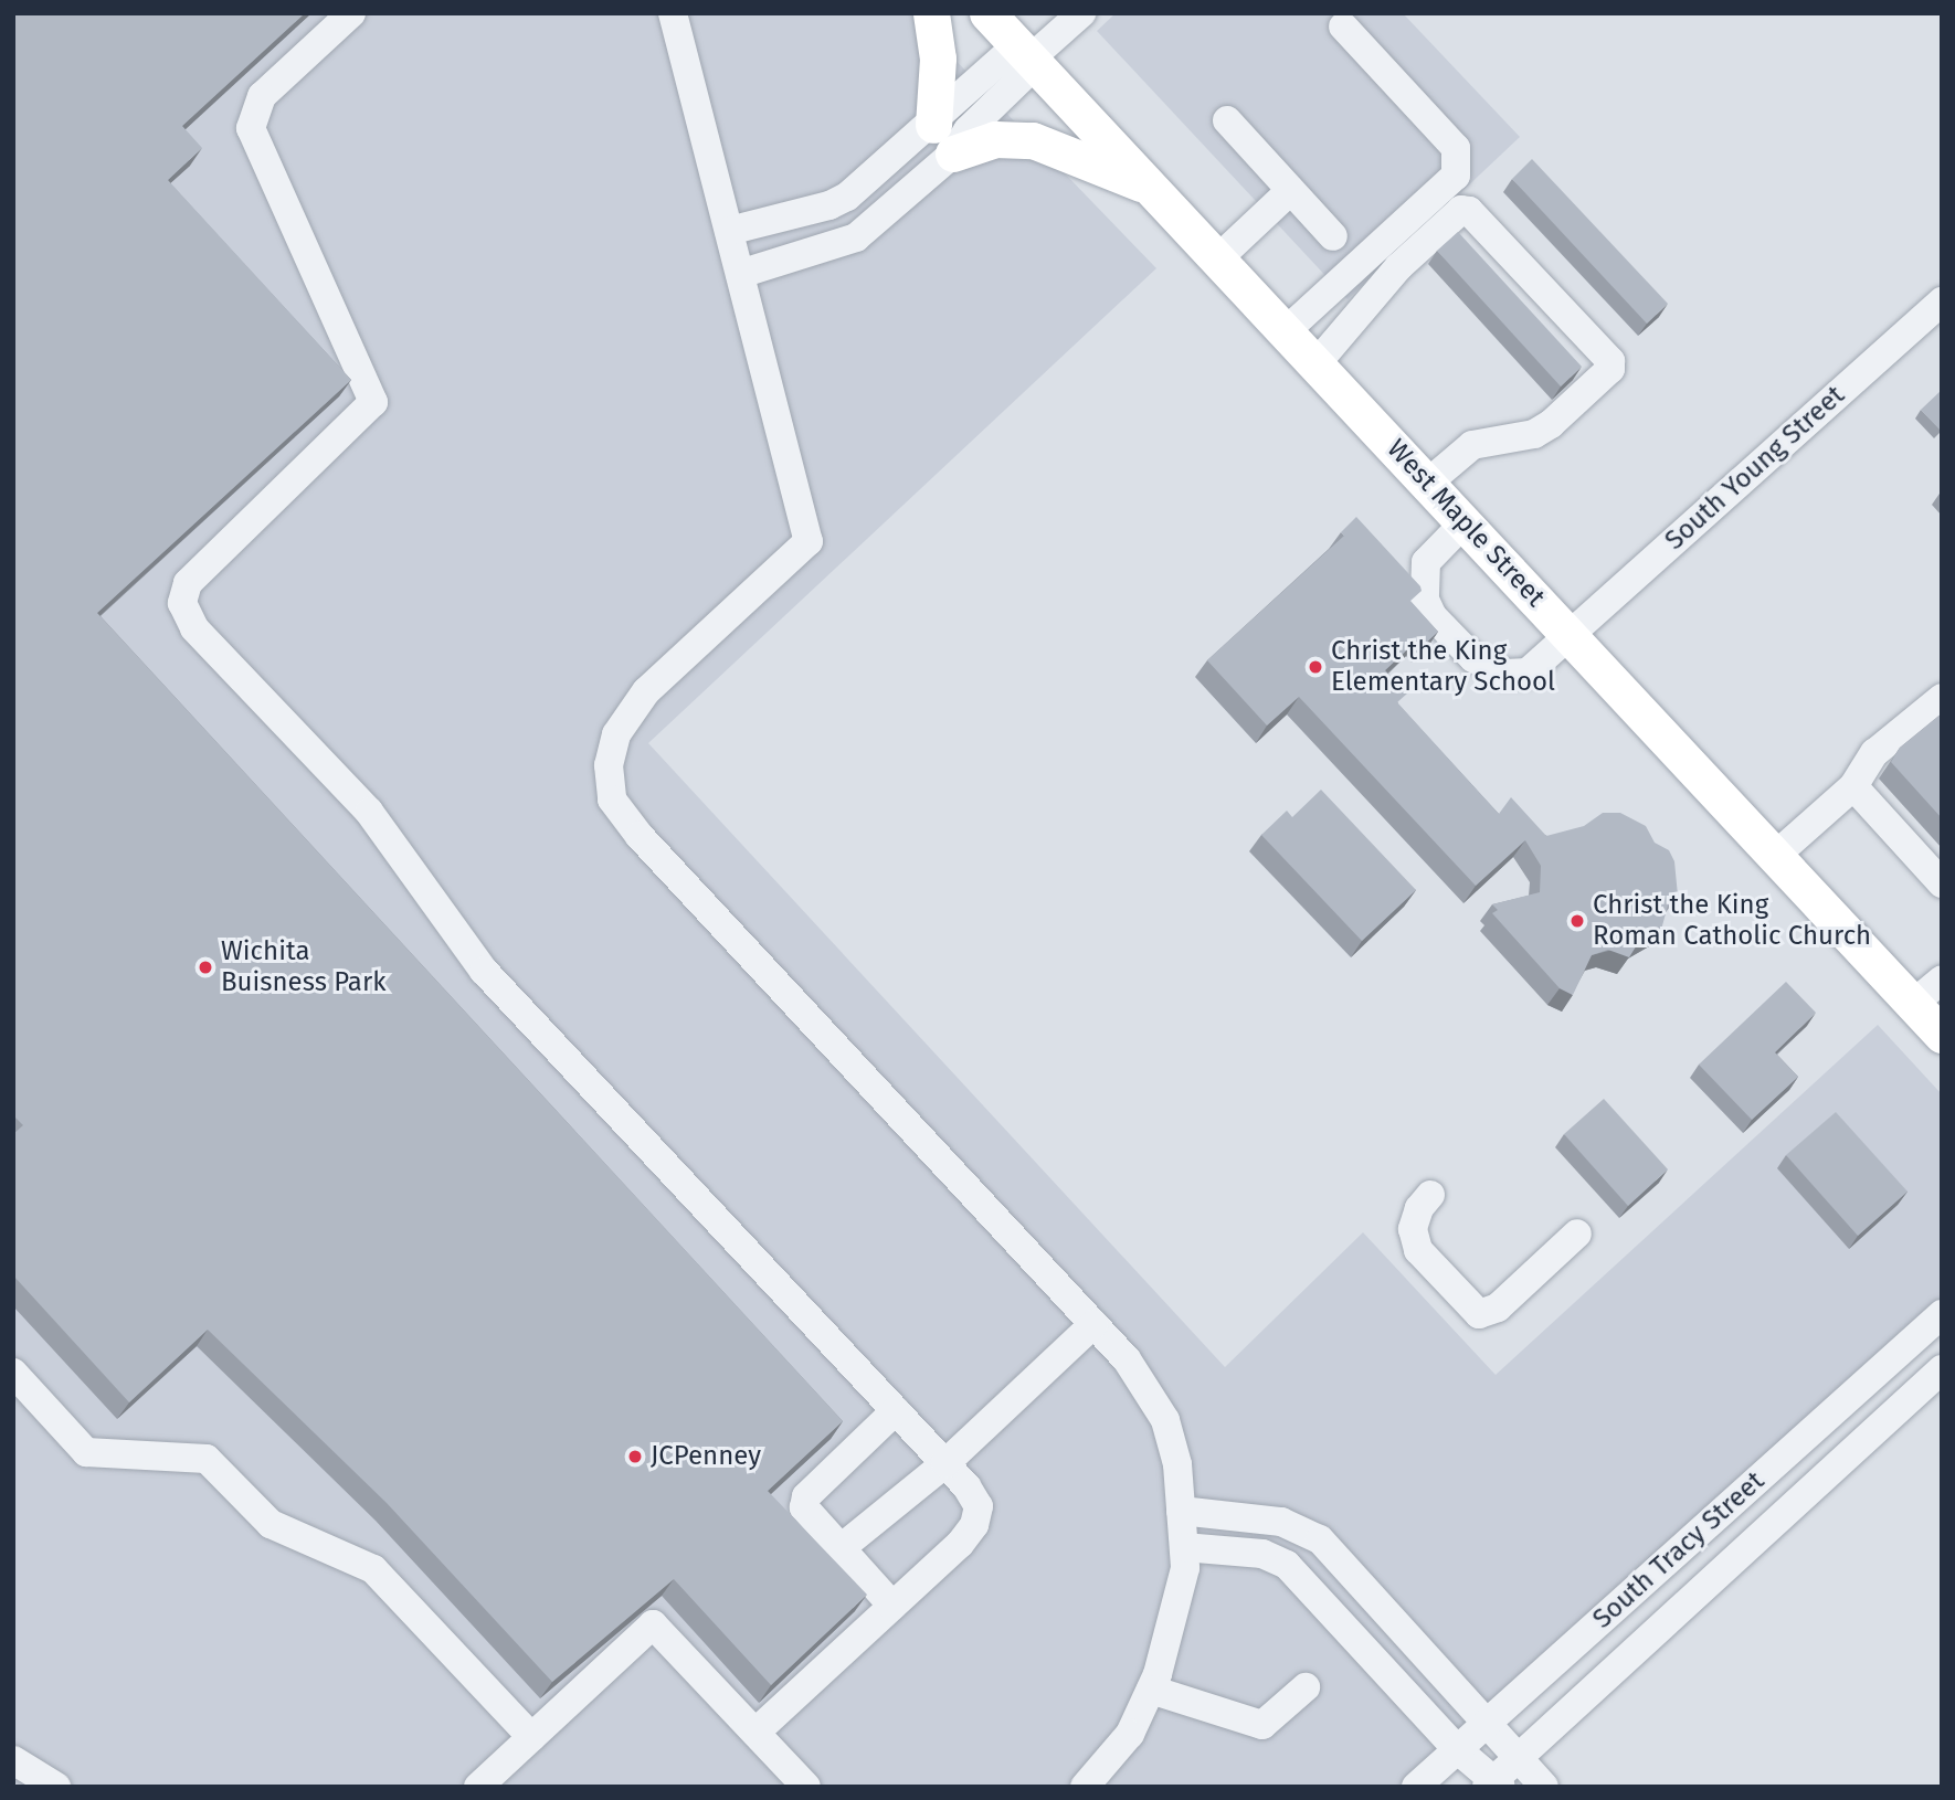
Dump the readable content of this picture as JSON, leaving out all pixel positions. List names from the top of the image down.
{
  "streets": {
    "main road": ["West Maple Street"],
    "street": ["South Young Street", "South Tracy Street"]
  },
  "crossings": [
    ["South Young Street", "West Maple Street"]
  ],
  "places": [
    "Christ the King Elementary School",
    "Christ the King Roman Catholic Church",
    "Wichita Buisness Park",
    "JCPenney"
  ]
}
